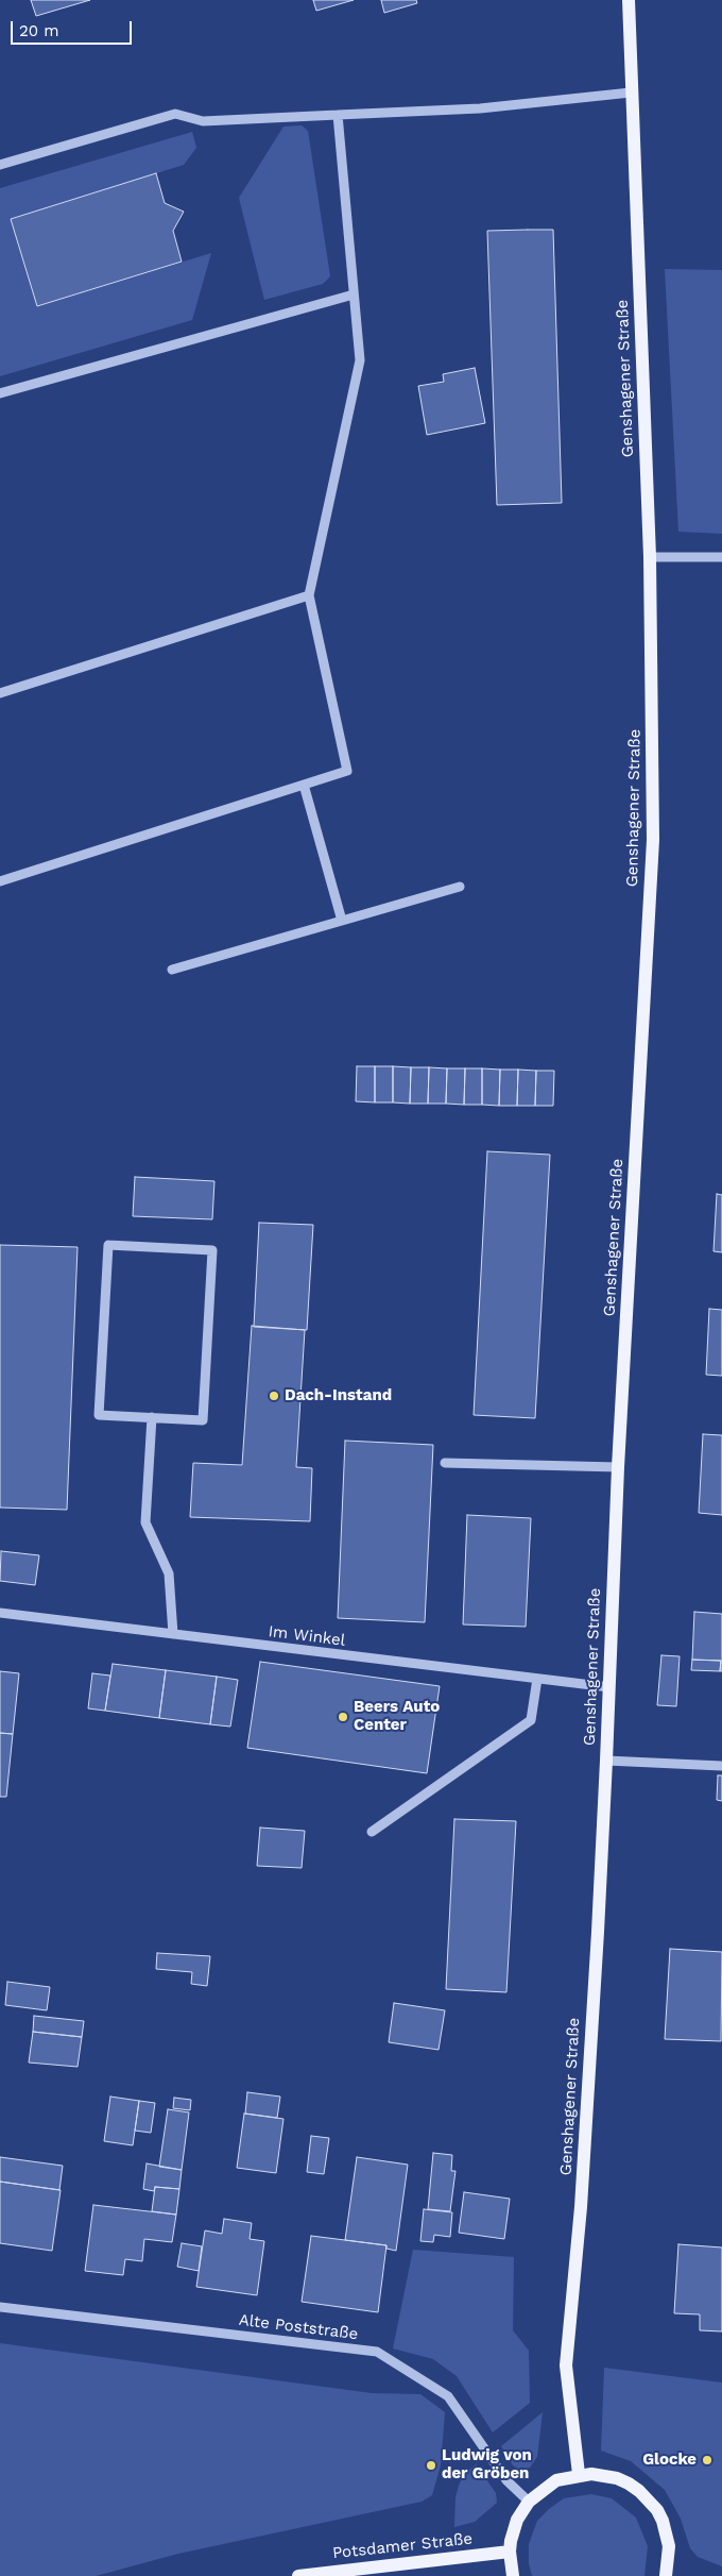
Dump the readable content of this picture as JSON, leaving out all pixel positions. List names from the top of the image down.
{
  "streets": {
    "main road": ["Genshagener Straße", "Potsdamer Straße"],
    "street": ["Im Winkel", "Alte Poststraße"]
  },
  "crossings": [
    ["Genshagener Straße", "Im Winkel"]
  ],
  "places": [
    "Dach-Instand",
    "Beers Auto Center",
    "Glocke",
    "Ludwig von der Gröben"
  ],
  "scale_bar": "20 m"
}
